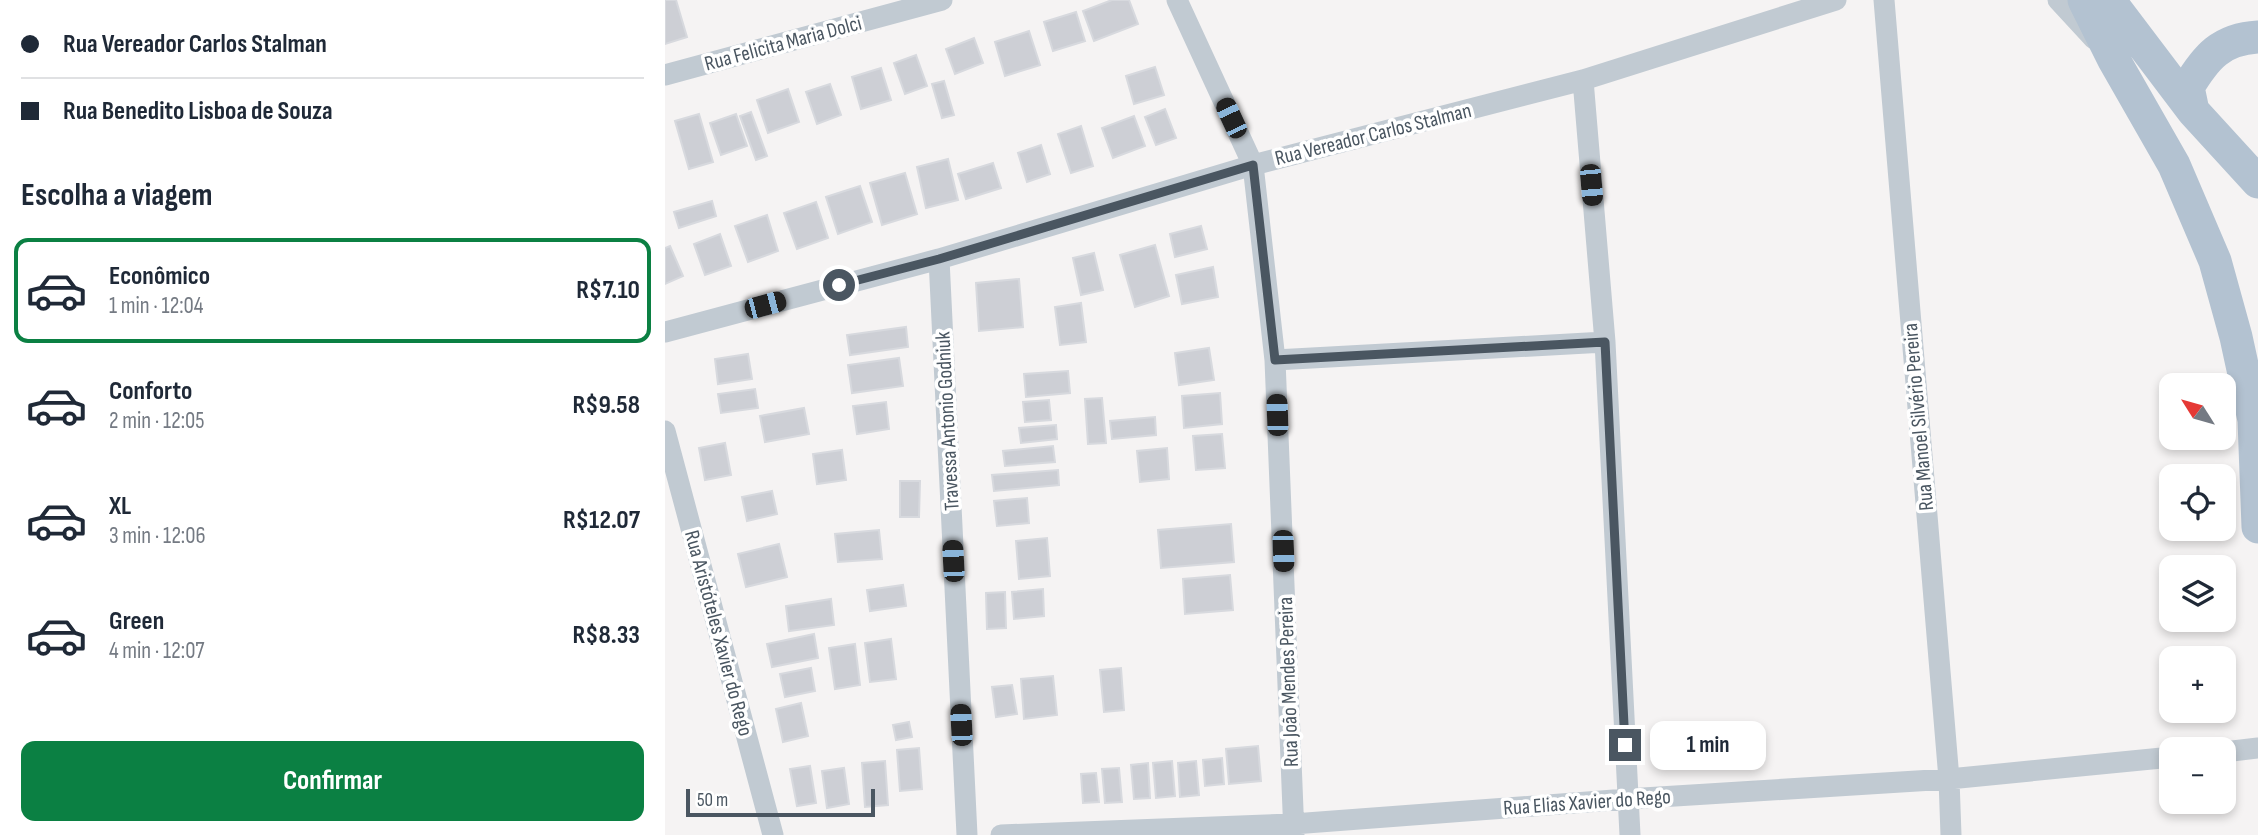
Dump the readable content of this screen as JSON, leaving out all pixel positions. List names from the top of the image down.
{
  "streets": {
    "street": [
      "Rua Felicita Maria Dolci",
      "Rua Vereador Carlos Stalman",
      "Rua Manoel Silvério Pereira",
      "Travessa Antonio Godniuk",
      "Rua Aristóteles Xavier do Rego",
      "Rua João Mendes Pereira",
      "Rua Elias Xavier do Rego"
    ]
  },
  "crossings": [
    ["Rua Vereador Carlos Stalman", "Travessa Antonio Godniuk"],
    ["Rua Vereador Carlos Stalman", "Rua João Mendes Pereira"],
    ["Rua Manoel Silvério Pereira", "Rua Elias Xavier do Rego"],
    ["Rua João Mendes Pereira", "Rua Elias Xavier do Rego"]
  ],
  "scale_bar": "50 m",
  "north": "top left",
  "page": {
    "banner": ["Rua Vereador Carlos Stalman", "Rua Benedito Lisboa de Souza"],
    "heading": "Escolha a viagem",
    "list": [
      {
        "name": "Econômico",
        "note": "1 min · 12:04",
        "value": "R$7.10"
      },
      {
        "name": "Conforto",
        "note": "2 min · 12:05",
        "value": "R$9.58"
      },
      {
        "name": "XL",
        "note": "3 min · 12:06",
        "value": "R$12.07"
      },
      {
        "name": "Green",
        "note": "4 min · 12:07",
        "value": "R$8.33"
      }
    ],
    "map_buttons": ["+", "−"],
    "bubble": "1 min",
    "buttons": "Confirmar",
    "scale": "50 m"
  }
}
